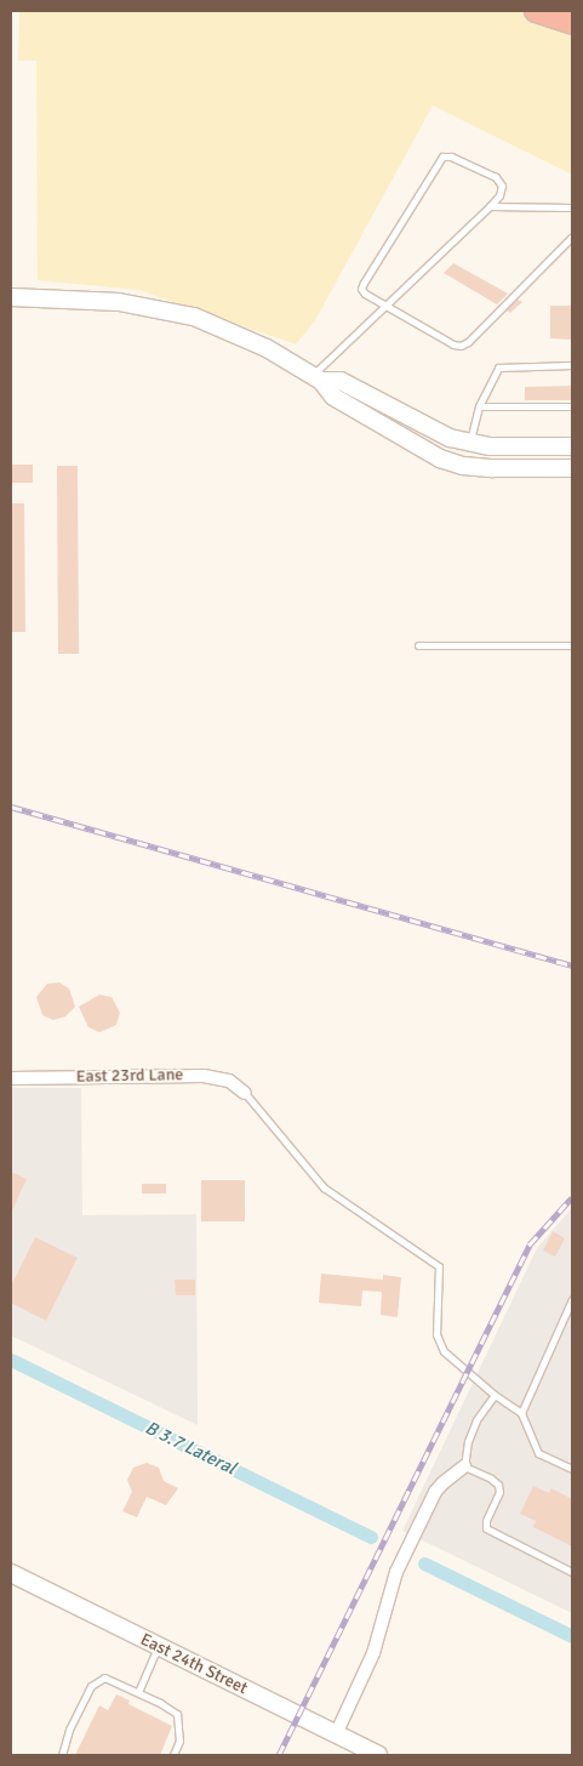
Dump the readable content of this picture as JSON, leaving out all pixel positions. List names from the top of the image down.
{
  "streets": {
    "street": ["East 23rd Lane", "East 24th Street"]
  },
  "water": ["B 3.7 Lateral"]
}
